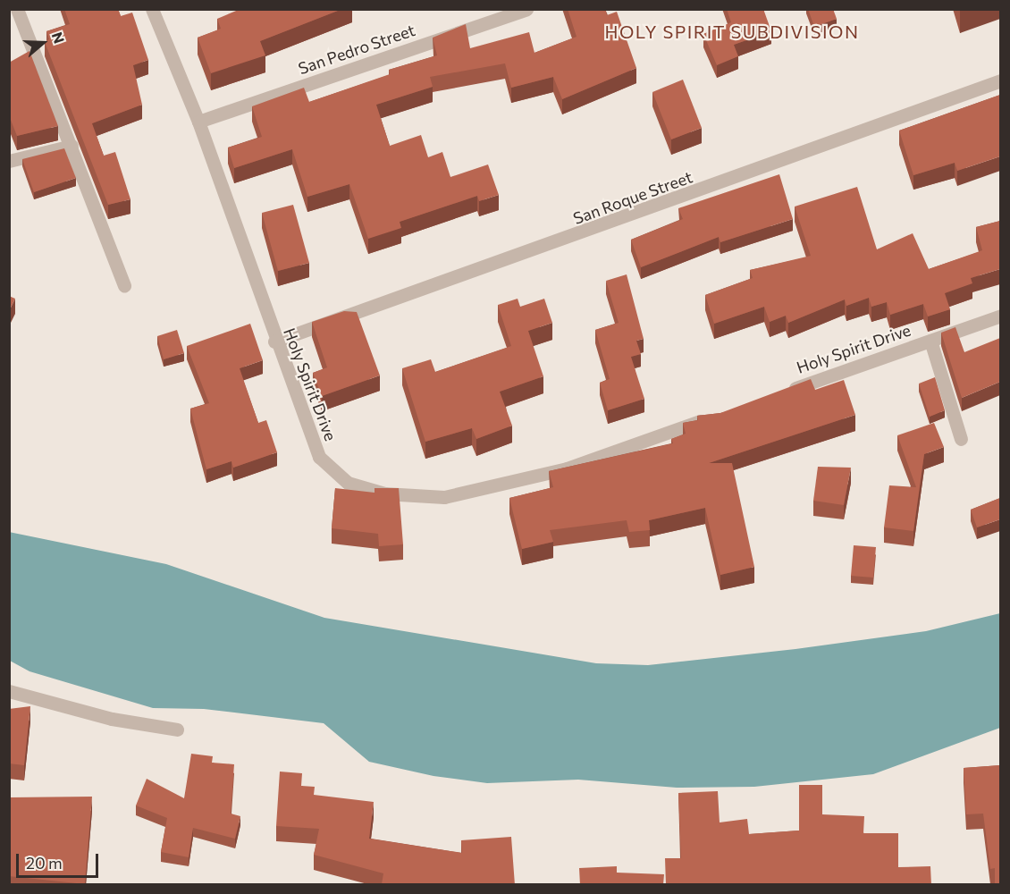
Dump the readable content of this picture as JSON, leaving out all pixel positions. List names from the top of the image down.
{
  "streets": {
    "street": ["San Pedro Street", "San Roque Street", "Holy Spirit Drive"]
  },
  "crossings": [
    ["San Pedro Street", "Holy Spirit Drive"],
    ["San Roque Street", "Holy Spirit Drive"]
  ],
  "districts": ["HOLY SPIRIT SUBDIVISION"],
  "scale_bar": "20 m",
  "north": "right"
}
